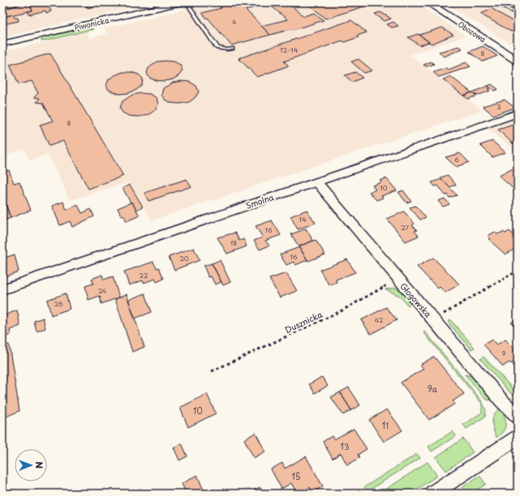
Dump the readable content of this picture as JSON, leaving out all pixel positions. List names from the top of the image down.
{
  "streets": {
    "street": [
      "Piwonicka",
      "Obozowa",
      "Smolna",
      "Głogowska"
    ],
    "path": ["Dusznicka"]
  },
  "crossings": [
    ["Smolna", "Głogowska"],
    ["Głogowska", "Dusznicka"]
  ],
  "house_numbers": [
    "4",
    "12-14",
    "8",
    "3",
    "8",
    "6",
    "10",
    "14",
    "27",
    "16",
    "18",
    "16",
    "20",
    "22",
    "24",
    "26",
    "42",
    "9",
    "9a",
    "10",
    "11",
    "13",
    "15"
  ],
  "north": "right"
}
